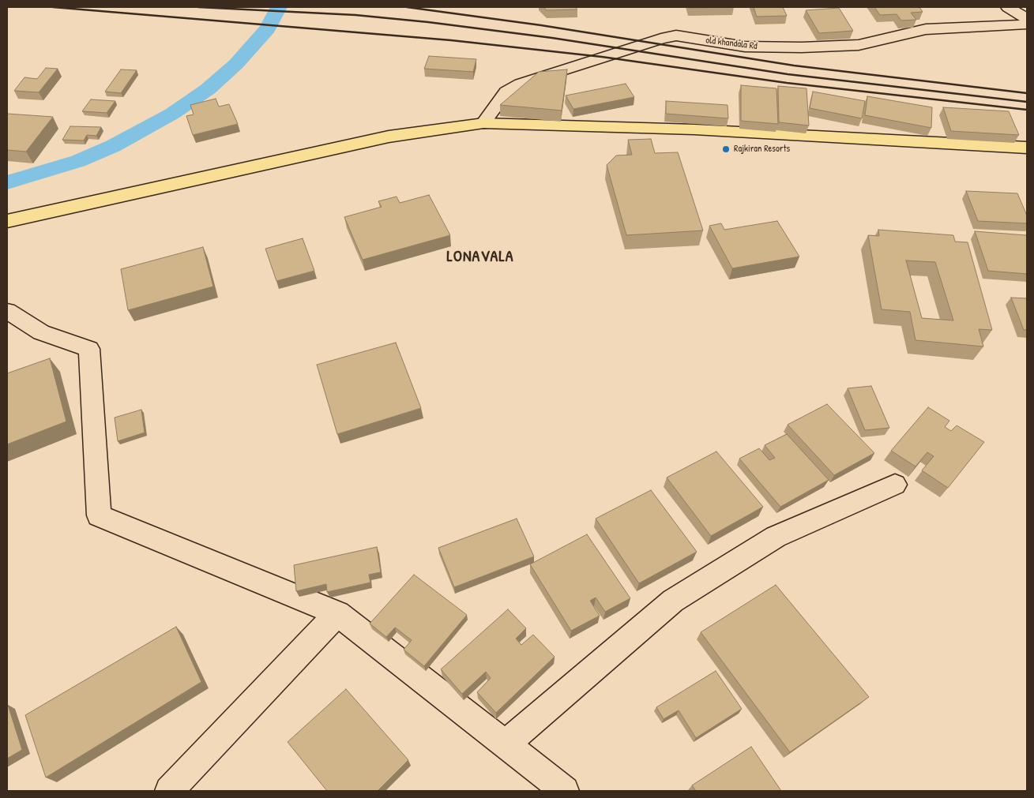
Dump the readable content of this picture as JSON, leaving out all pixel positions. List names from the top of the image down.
{
  "streets": {
    "street": ["old khandala Rd"]
  },
  "districts": ["LONAVALA"],
  "places": ["Rajkiran Resorts"]
}
